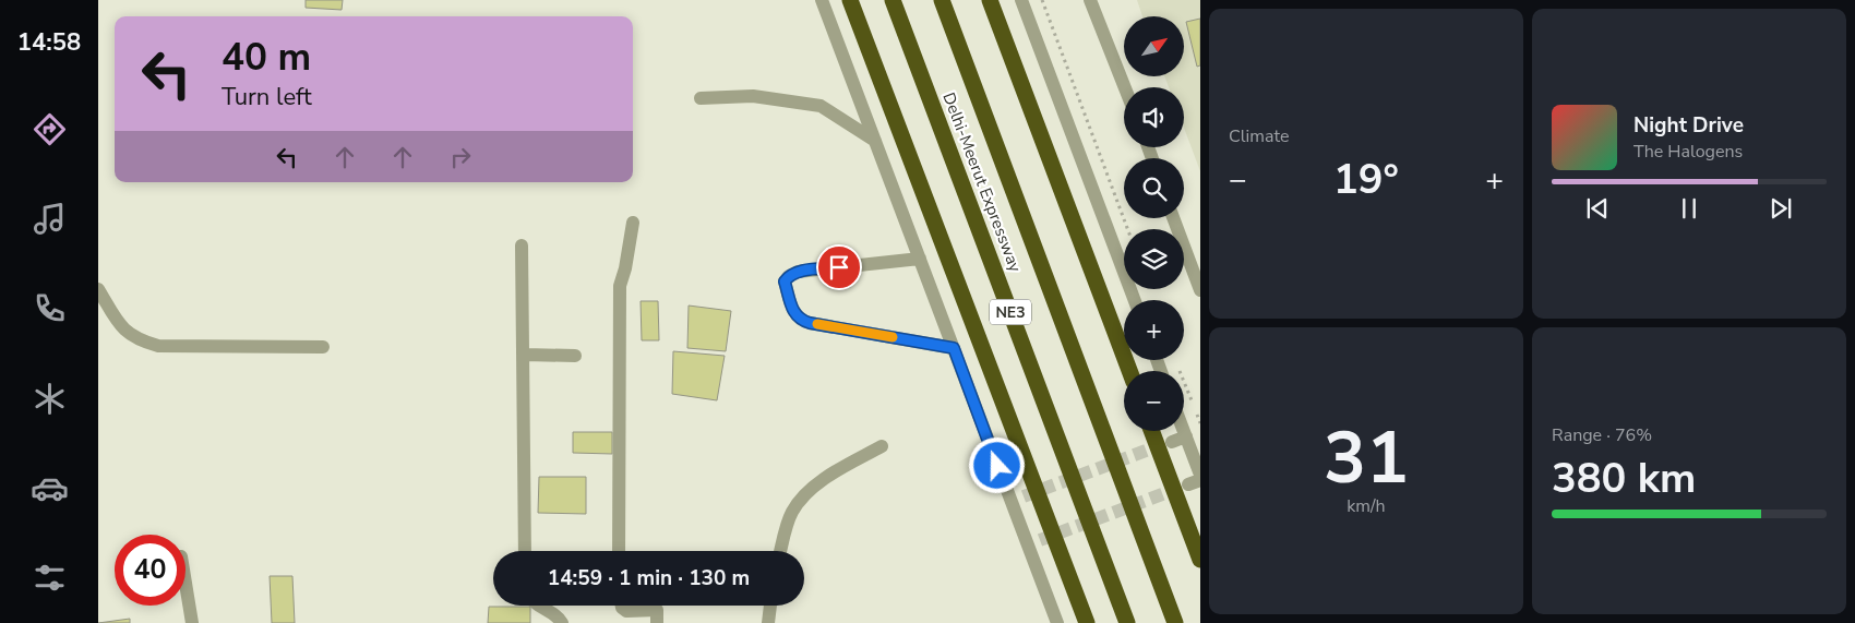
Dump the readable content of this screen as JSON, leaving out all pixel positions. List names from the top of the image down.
{
  "streets": {
    "highway": ["Delhi-Meerut Expressway", "NE3"]
  },
  "north": "top right",
  "page": {
    "tabs": "14:58",
    "tile": [
      "Climate",
      ["31", "km/h"],
      ["Range · 76%", "380 km"]
    ],
    "map_buttons": ["+", "−"],
    "turn": ["40 m", "Turn left"],
    "song": ["Night Drive", "The Halogens"],
    "heat": ["−", "19°", "+"],
    "limit": "40",
    "trip": "14:59 · 1 min · 130 m"
  }
}
